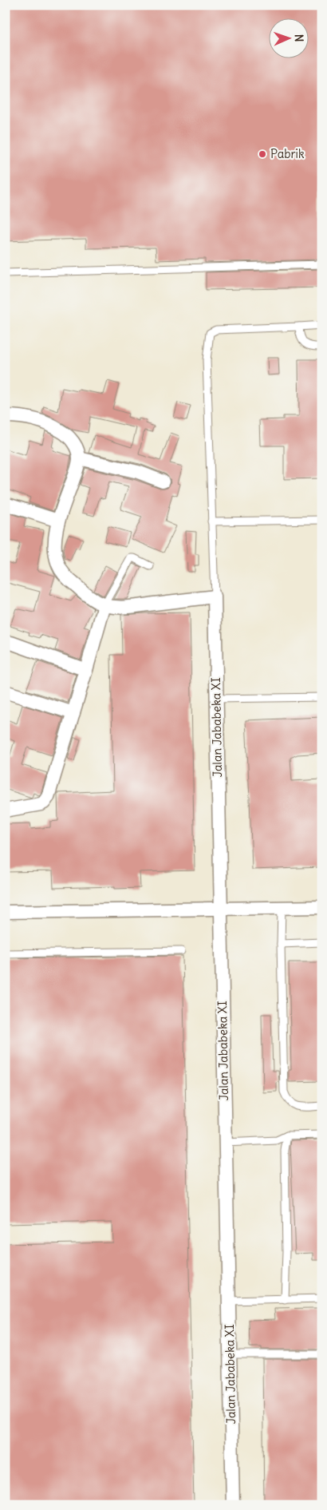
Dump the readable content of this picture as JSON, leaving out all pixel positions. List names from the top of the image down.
{
  "streets": {
    "street": ["Jalan Jababeka XI"]
  },
  "places": ["Pabrik"],
  "north": "right"
}
